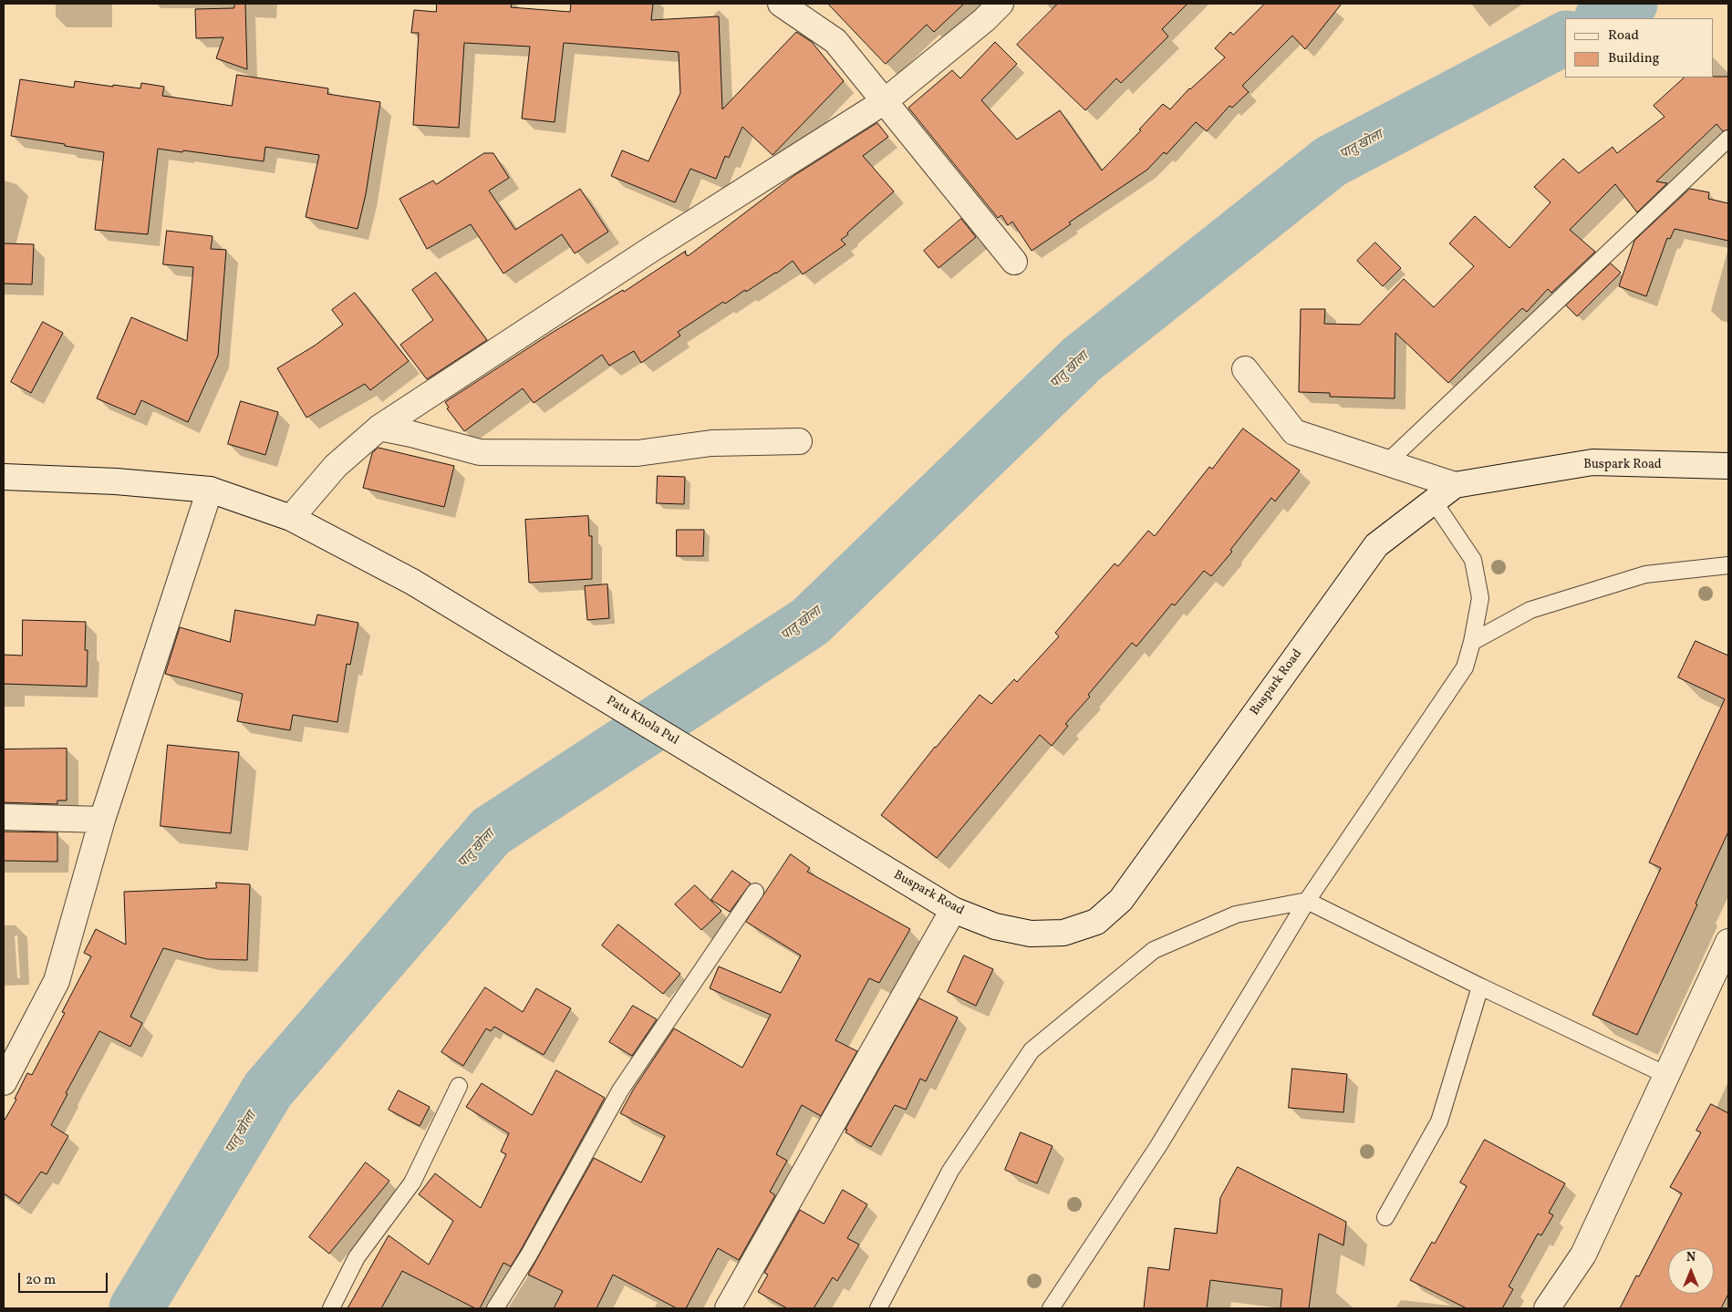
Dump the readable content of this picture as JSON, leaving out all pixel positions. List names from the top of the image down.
{
  "streets": {
    "street": ["Buspark Road", "Patu Khola Pul"]
  },
  "crossings": [
    ["Buspark Road", "Patu Khola Pul"]
  ],
  "water": ["पातु खोला"],
  "legend": ["Road", "Building"],
  "scale_bar": "20 m",
  "north": "top"
}
